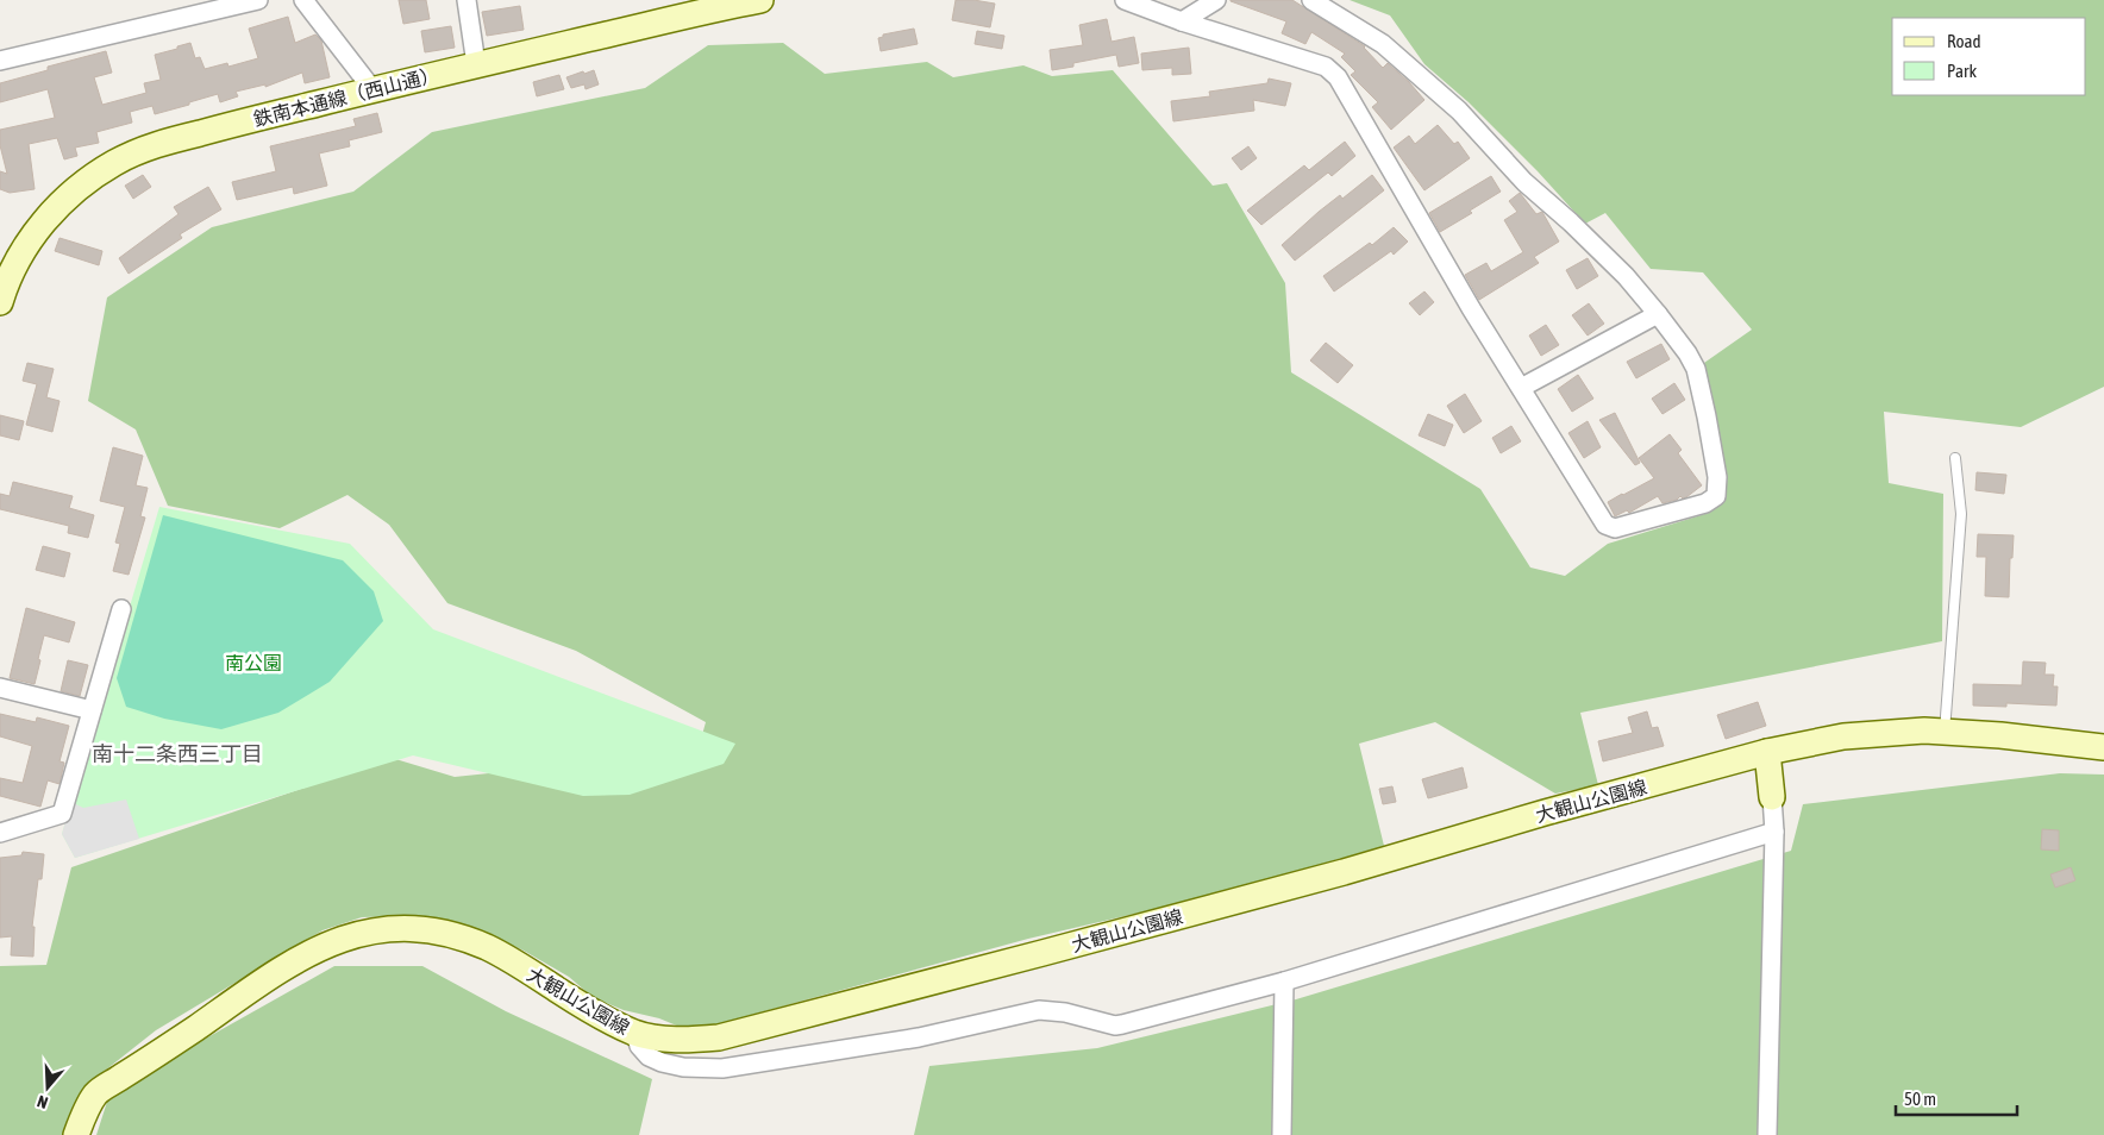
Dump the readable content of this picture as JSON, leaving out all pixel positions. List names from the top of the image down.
{
  "streets": {
    "main road": ["鉄南本通線（西山通）", "大観山公園線"]
  },
  "districts": ["南十二条西三丁目"],
  "parks": ["南公園"],
  "legend": ["Road", "Park"],
  "scale_bar": "50 m",
  "north": "bottom"
}
